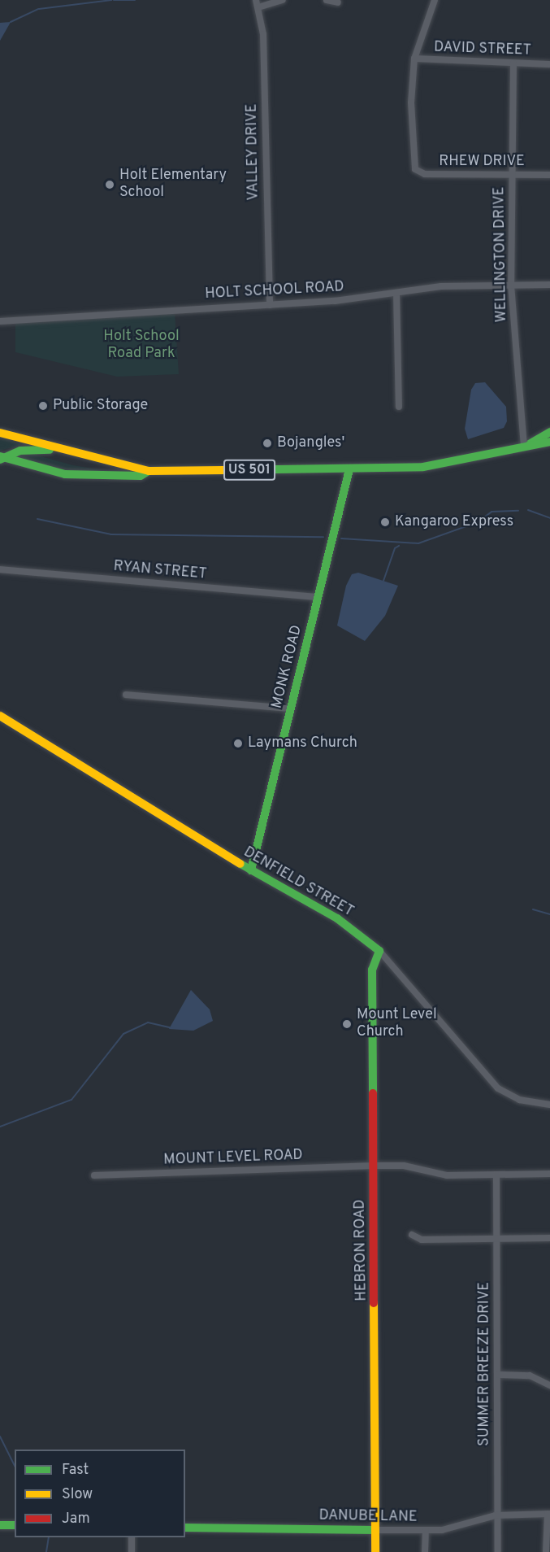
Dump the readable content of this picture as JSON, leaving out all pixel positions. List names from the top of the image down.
{
  "streets": {
    "main road": [
      "US 501",
      "MONK ROAD",
      "DENFIELD STREET",
      "HEBRON ROAD",
      "DANUBE LANE"
    ],
    "street": [
      "DAVID STREET",
      "VALLEY DRIVE",
      "RHEW DRIVE",
      "WELLINGTON DRIVE",
      "HOLT SCHOOL ROAD",
      "RYAN STREET",
      "MOUNT LEVEL ROAD",
      "SUMMER BREEZE DRIVE"
    ]
  },
  "crossings": [
    ["DAVID STREET", "RHEW DRIVE"],
    ["DAVID STREET", "WELLINGTON DRIVE"],
    ["VALLEY DRIVE", "HOLT SCHOOL ROAD"],
    ["RHEW DRIVE", "WELLINGTON DRIVE"],
    ["WELLINGTON DRIVE", "HOLT SCHOOL ROAD"],
    ["WELLINGTON DRIVE", "US 501"],
    ["US 501", "MONK ROAD"],
    ["RYAN STREET", "MONK ROAD"],
    ["MONK ROAD", "DENFIELD STREET"],
    ["DENFIELD STREET", "HEBRON ROAD"],
    ["MOUNT LEVEL ROAD", "HEBRON ROAD"],
    ["MOUNT LEVEL ROAD", "SUMMER BREEZE DRIVE"],
    ["HEBRON ROAD", "DANUBE LANE"],
    ["SUMMER BREEZE DRIVE", "DANUBE LANE"]
  ],
  "parks": ["Holt School Road Park"],
  "places": [
    "Holt Elementary School",
    "Public Storage",
    "Bojangles'",
    "Kangaroo Express",
    "Laymans Church",
    "Mount Level Church"
  ],
  "legend": ["Fast", "Slow", "Jam"]
}
